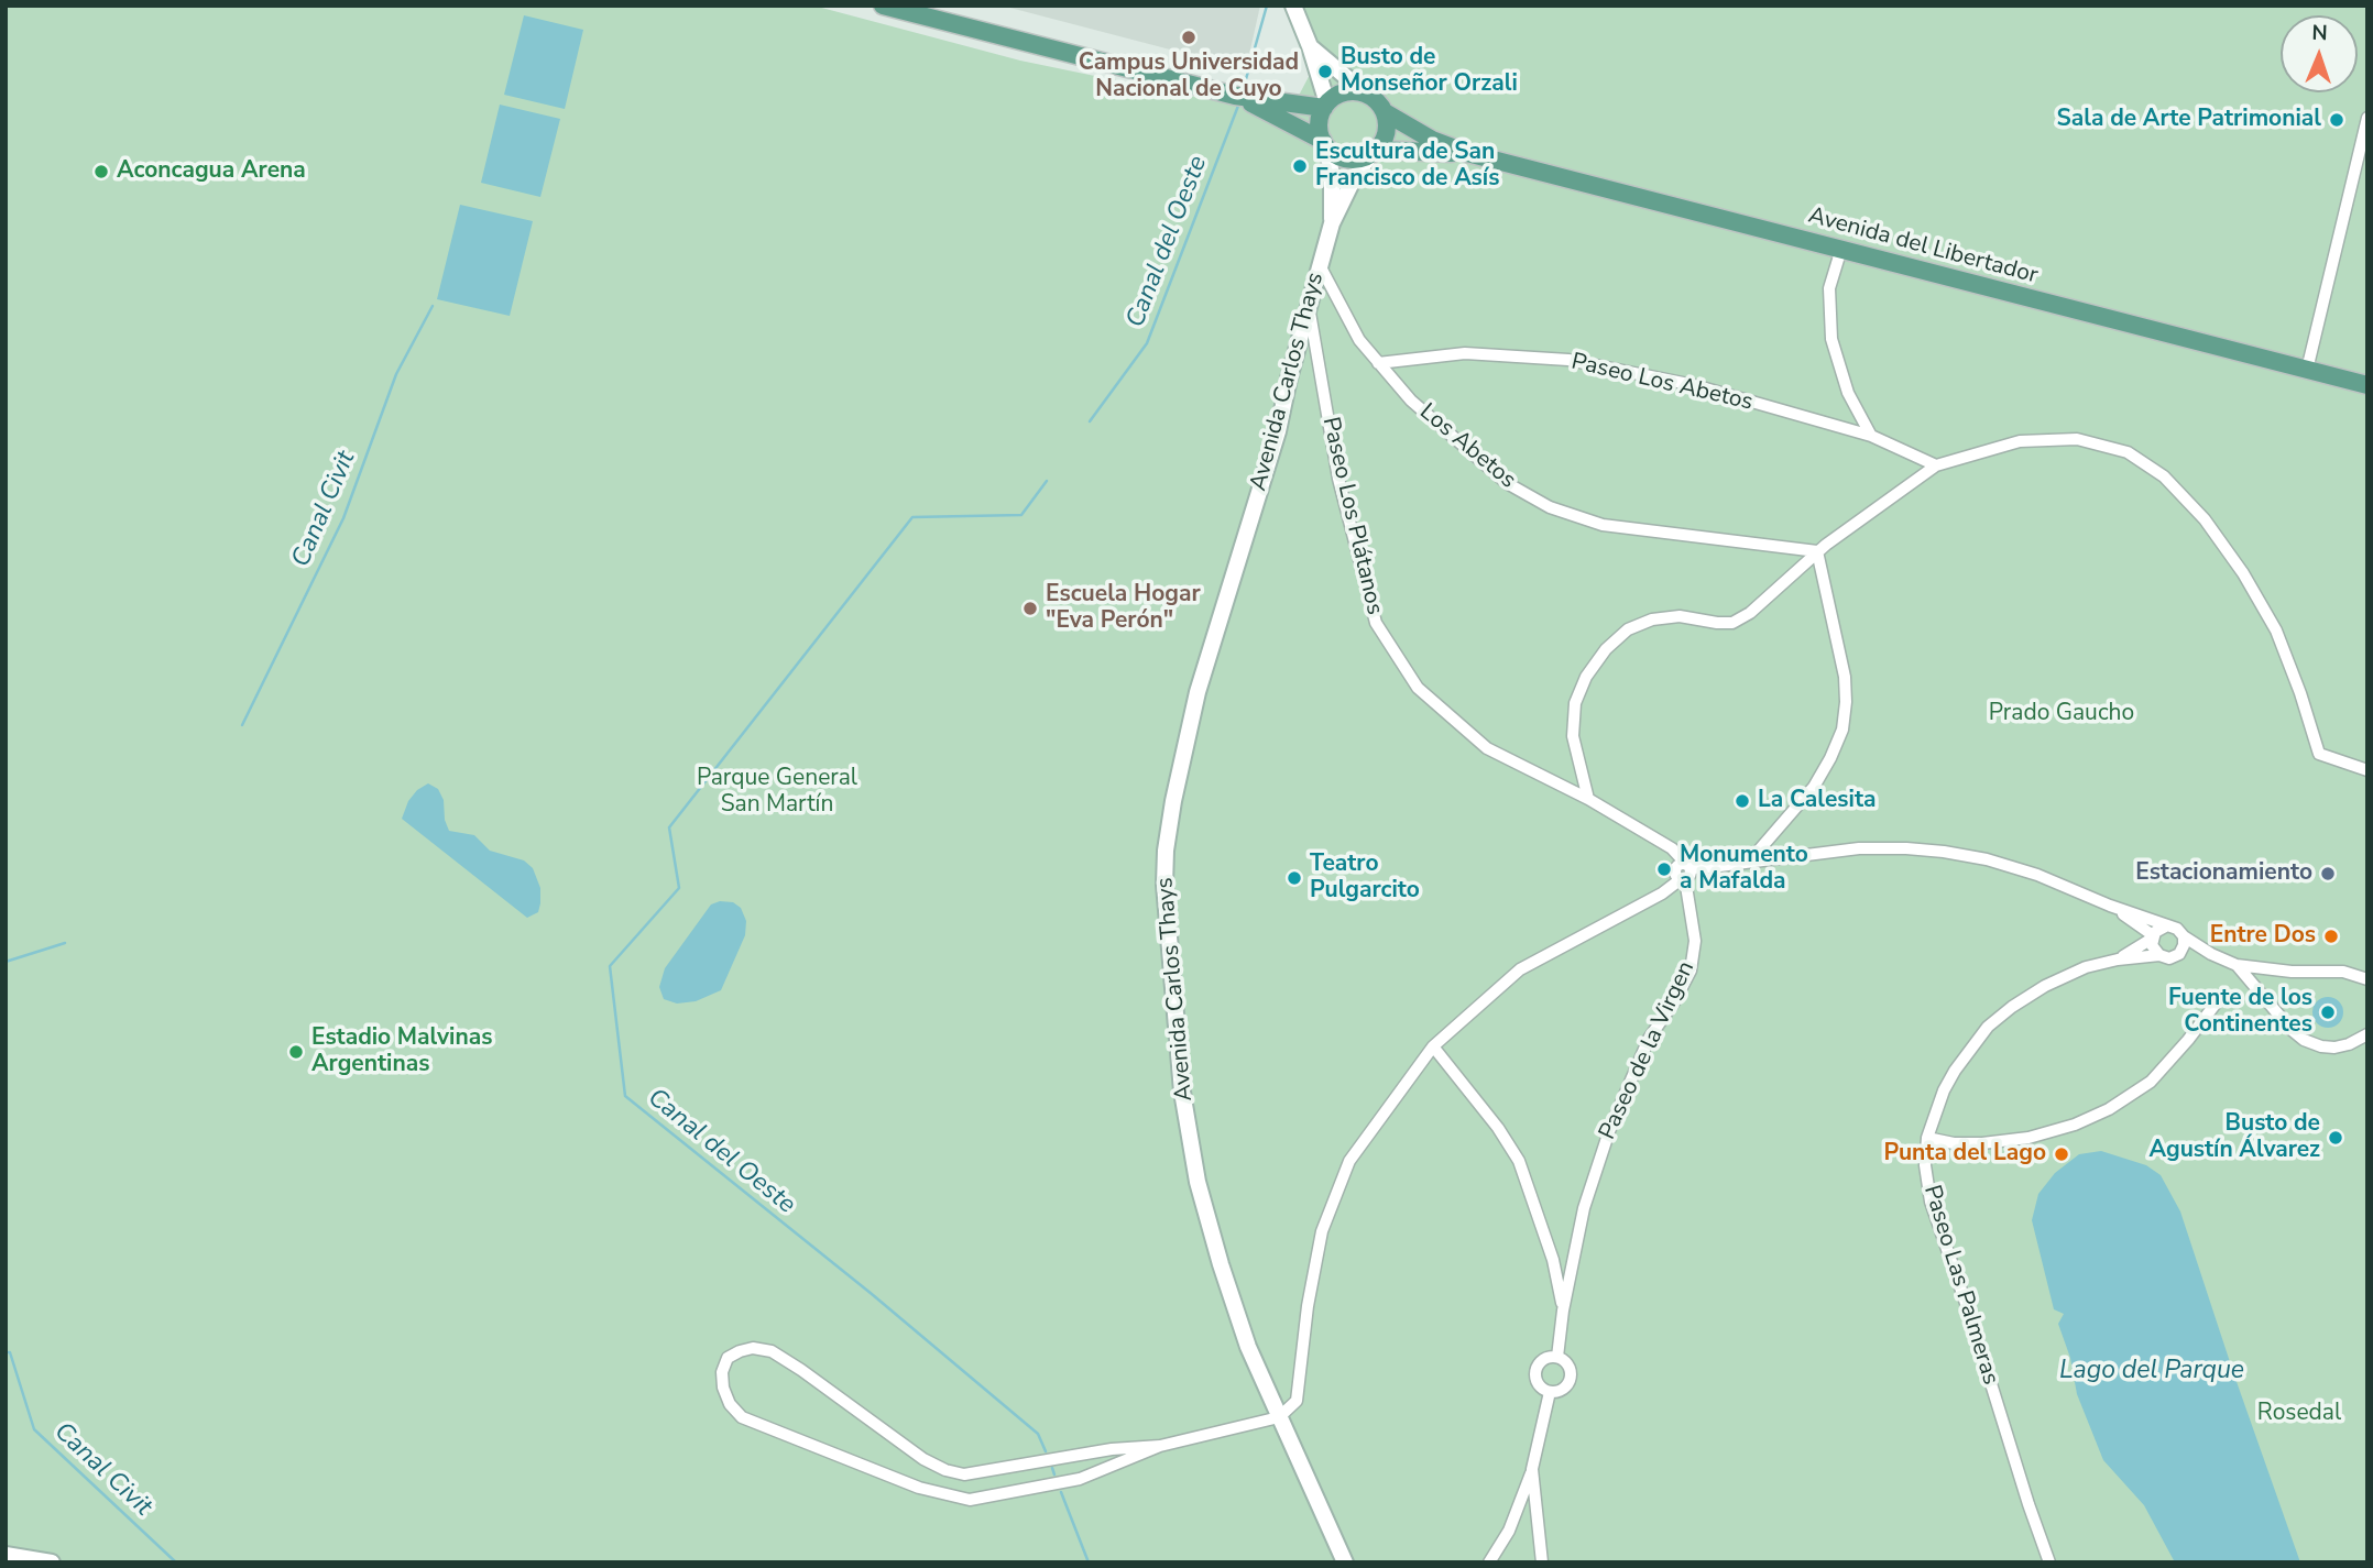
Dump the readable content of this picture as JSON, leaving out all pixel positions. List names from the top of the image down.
{
  "streets": {
    "main road": ["Avenida del Libertador"],
    "street": [
      "Avenida Carlos Thays",
      "Paseo Los Abetos",
      "Los Abetos",
      "Paseo Los Plátanos",
      "Paseo de la Virgen",
      "Paseo Las Palmeras"
    ]
  },
  "crossings": [
    ["Avenida del Libertador", "Avenida Carlos Thays"],
    ["Avenida Carlos Thays", "Los Abetos"],
    ["Avenida Carlos Thays", "Paseo Los Plátanos"],
    ["Paseo Los Abetos", "Los Abetos"],
    ["Paseo Los Plátanos", "Paseo de la Virgen"]
  ],
  "water": ["Canal del Oeste", "Canal Civit", "Lago del Parque"],
  "parks": ["Prado Gaucho", "Parque General San Martín", "Rosedal"],
  "places": [
    "Campus Universidad Nacional de Cuyo",
    "Busto de Monseñor Orzali",
    "Sala de Arte Patrimonial",
    "Escultura de San Francisco de Asís",
    "Aconcagua Arena",
    "Escuela Hogar \"Eva Perón\"",
    "La Calesita",
    "Monumento a Mafalda",
    "Estacionamiento",
    "Teatro Pulgarcito",
    "Entre Dos",
    "Fuente de los Continentes",
    "Estadio Malvinas Argentinas",
    "Busto de Agustín Álvarez",
    "Punta del Lago"
  ],
  "north": "top"
}
